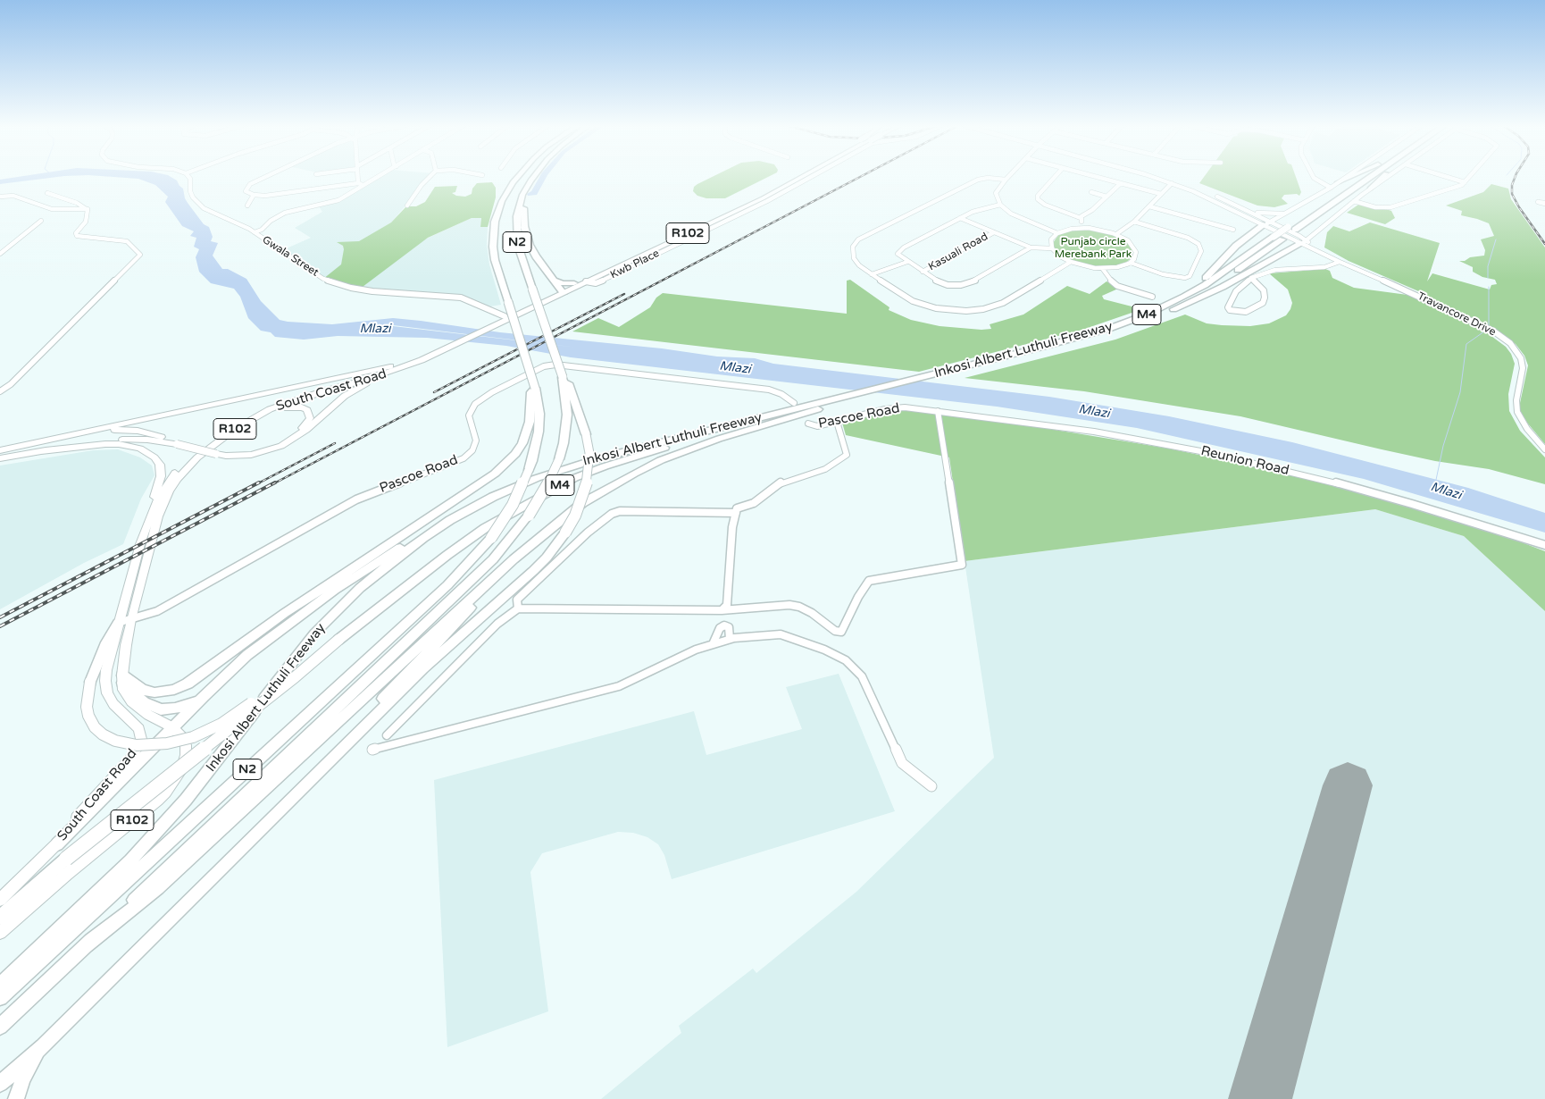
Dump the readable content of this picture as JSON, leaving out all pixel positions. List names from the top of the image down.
{
  "streets": {
    "highway": ["N2", "M4", "Inkosi Albert Luthuli Freeway"],
    "main road": ["R102", "South Coast Road"],
    "street": [
      "Kasuali Road",
      "Gwala Street",
      "Kwb Place",
      "Travancore Drive",
      "Pascoe Road",
      "Reunion Road"
    ]
  },
  "crossings": [
    ["R102", "South Coast Road"],
    ["Gwala Street", "South Coast Road"],
    ["Kwb Place", "South Coast Road"],
    ["South Coast Road", "Pascoe Road"],
    ["Pascoe Road", "Reunion Road"]
  ],
  "water": ["Mlazi"],
  "parks": ["Punjab circle Merebank Park"]
}
